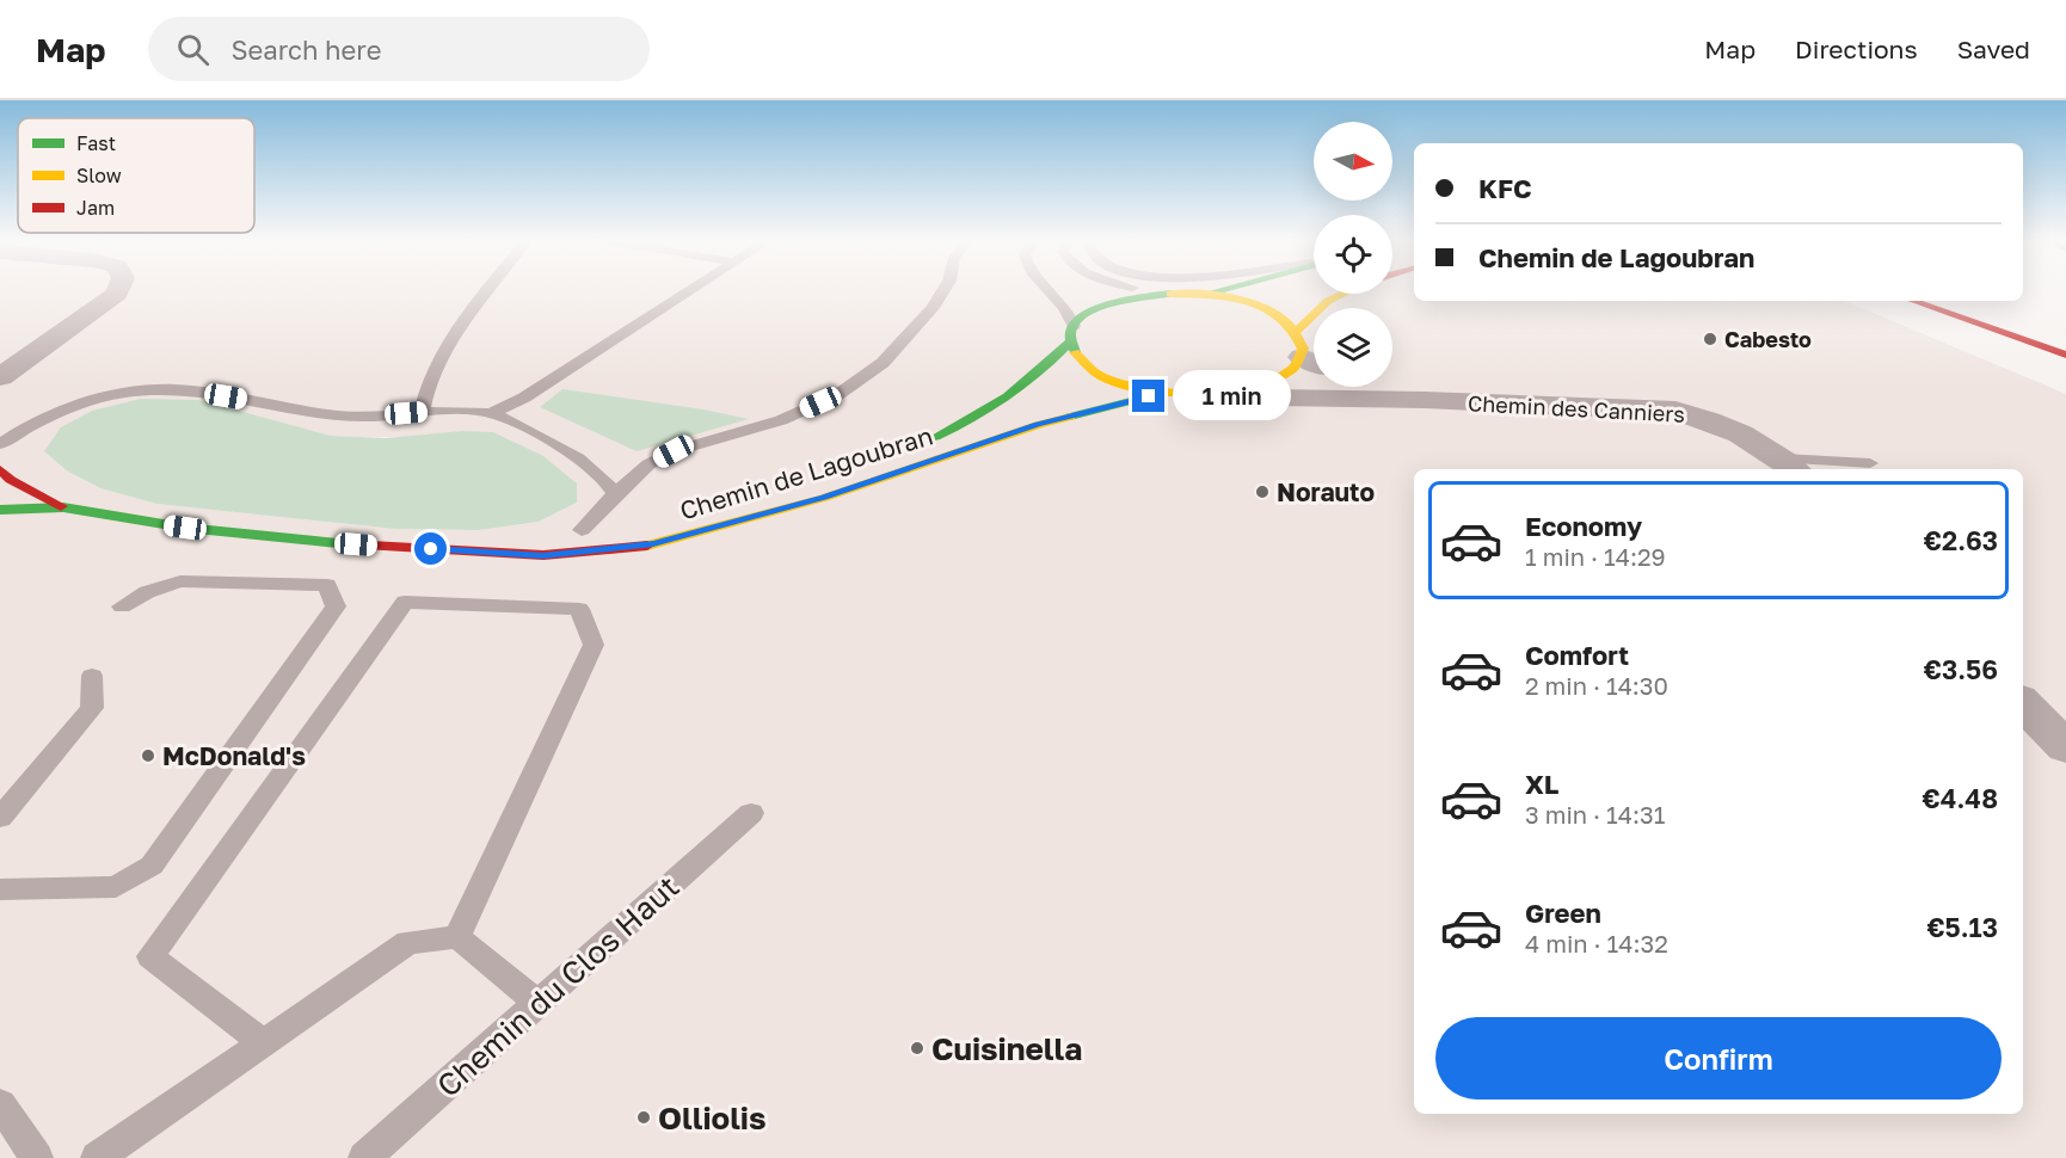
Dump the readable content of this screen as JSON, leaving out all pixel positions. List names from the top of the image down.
{
  "streets": {
    "main road": ["Chemin de Lagoubran"],
    "street": ["Chemin des Canniers"],
    "lane": ["Chemin du Clos Haut"]
  },
  "places": [
    "Cabesto",
    "Norauto",
    "McDonald's",
    "Cuisinella",
    "Olliolis"
  ],
  "legend": ["Fast", "Slow", "Jam"],
  "north": "right",
  "page": {
    "header": "Map",
    "search": "Search here",
    "nav": ["Map", "Directions", "Saved"],
    "banner": ["KFC", "Chemin de Lagoubran"],
    "bubble": "1 min",
    "list": [
      {
        "name": "Economy",
        "note": "1 min · 14:29",
        "value": "€2.63"
      },
      {
        "name": "Comfort",
        "note": "2 min · 14:30",
        "value": "€3.56"
      },
      {
        "name": "XL",
        "note": "3 min · 14:31",
        "value": "€4.48"
      },
      {
        "name": "Green",
        "note": "4 min · 14:32",
        "value": "€5.13"
      }
    ],
    "buttons": "Confirm"
  }
}
